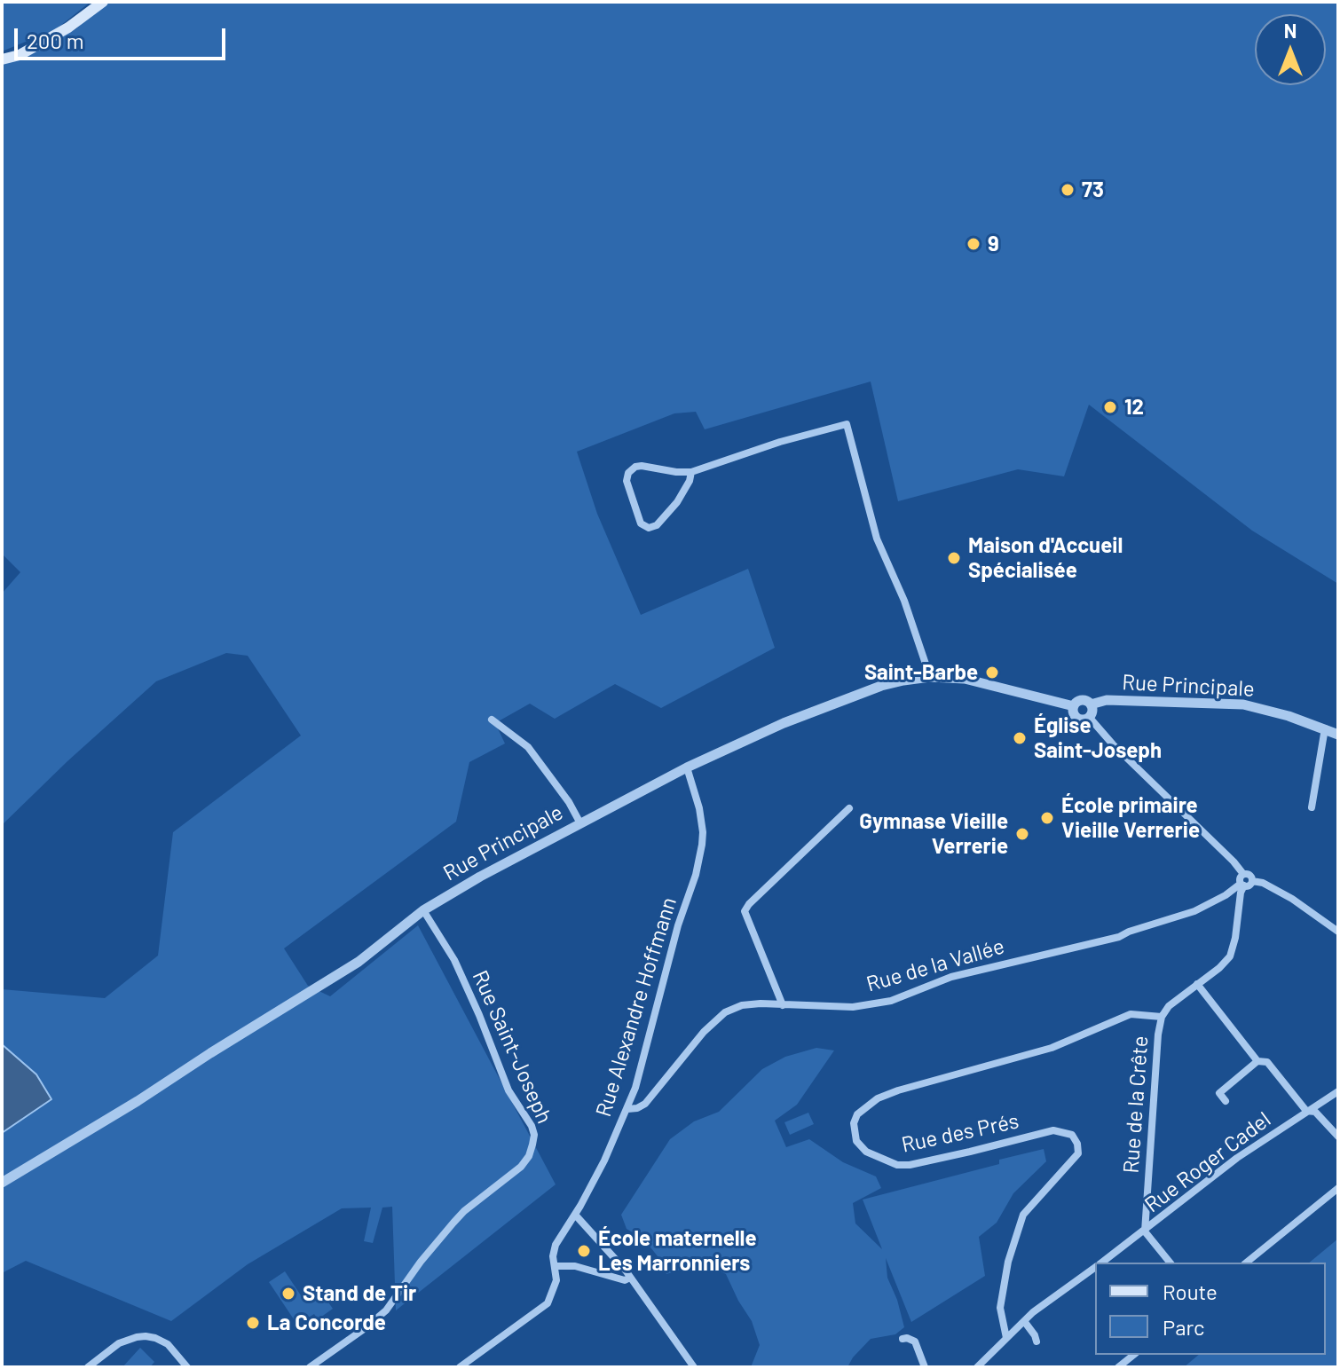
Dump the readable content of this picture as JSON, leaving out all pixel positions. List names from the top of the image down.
{
  "streets": {
    "street": [
      "Rue Principale",
      "Rue de la Vallée",
      "Rue Alexandre Hoffmann",
      "Rue Saint-Joseph",
      "Rue de la Crête",
      "Rue des Prés",
      "Rue Roger Cadel"
    ]
  },
  "crossings": [
    ["Rue Principale", "Rue Alexandre Hoffmann"],
    ["Rue Principale", "Rue Saint-Joseph"],
    ["Rue de la Vallée", "Rue Alexandre Hoffmann"],
    ["Rue de la Vallée", "Rue de la Crête"],
    ["Rue de la Crête", "Rue des Prés"],
    ["Rue de la Crête", "Rue Roger Cadel"],
    ["Rue des Prés", "Rue Roger Cadel"]
  ],
  "places": [
    "73",
    "9",
    "12",
    "Maison d'Accueil Spécialisée",
    "Saint-Barbe",
    "Église Saint-Joseph",
    "École primaire Vieille Verrerie",
    "Gymnase Vieille Verrerie",
    "École maternelle Les Marronniers",
    "Stand de Tir",
    "La Concorde"
  ],
  "legend": ["Route", "Parc"],
  "scale_bar": "200 m",
  "north": "top"
}
